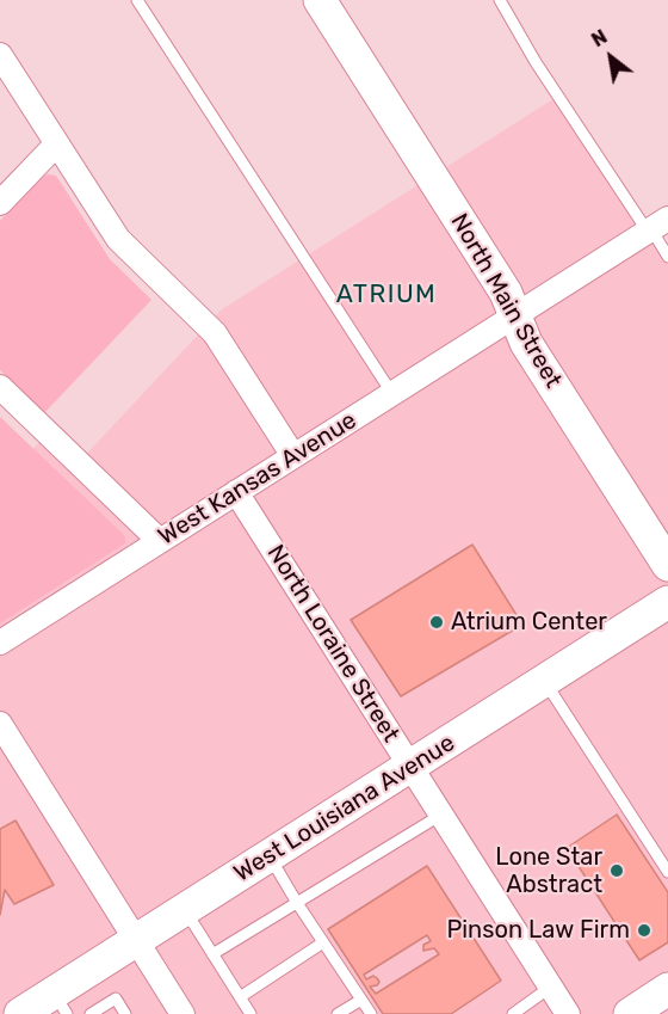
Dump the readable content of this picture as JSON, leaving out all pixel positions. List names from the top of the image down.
{
  "streets": {
    "street": [
      "North Main Street",
      "West Kansas Avenue",
      "North Loraine Street",
      "West Louisiana Avenue"
    ]
  },
  "crossings": [
    ["North Main Street", "West Kansas Avenue"],
    ["West Kansas Avenue", "North Loraine Street"],
    ["North Loraine Street", "West Louisiana Avenue"]
  ],
  "districts": ["ATRIUM"],
  "places": ["Atrium Center", "Lone Star Abstract", "Pinson Law Firm"],
  "north": "top left"
}
